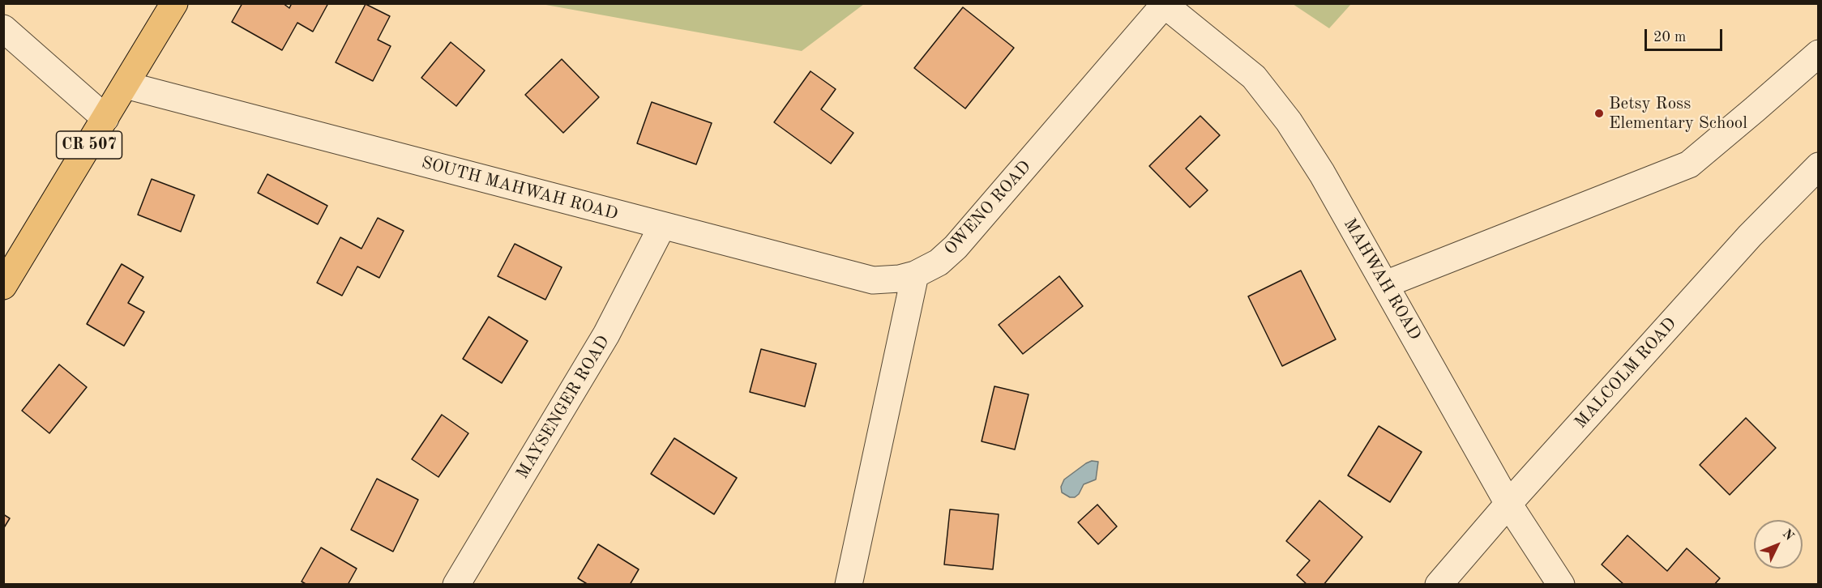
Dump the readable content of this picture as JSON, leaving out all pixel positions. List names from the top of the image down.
{
  "streets": {
    "main road": ["CR 507"],
    "street": [
      "SOUTH MAHWAH ROAD",
      "OWENO ROAD",
      "MAHWAH ROAD",
      "MALCOLM ROAD",
      "MAYSENGER ROAD"
    ]
  },
  "crossings": [
    ["CR 507", "SOUTH MAHWAH ROAD"],
    ["SOUTH MAHWAH ROAD", "OWENO ROAD"],
    ["SOUTH MAHWAH ROAD", "MAYSENGER ROAD"],
    ["OWENO ROAD", "MAHWAH ROAD"],
    ["MAHWAH ROAD", "MALCOLM ROAD"]
  ],
  "places": ["Betsy Ross Elementary School"],
  "scale_bar": "20 m",
  "north": "top right"
}
